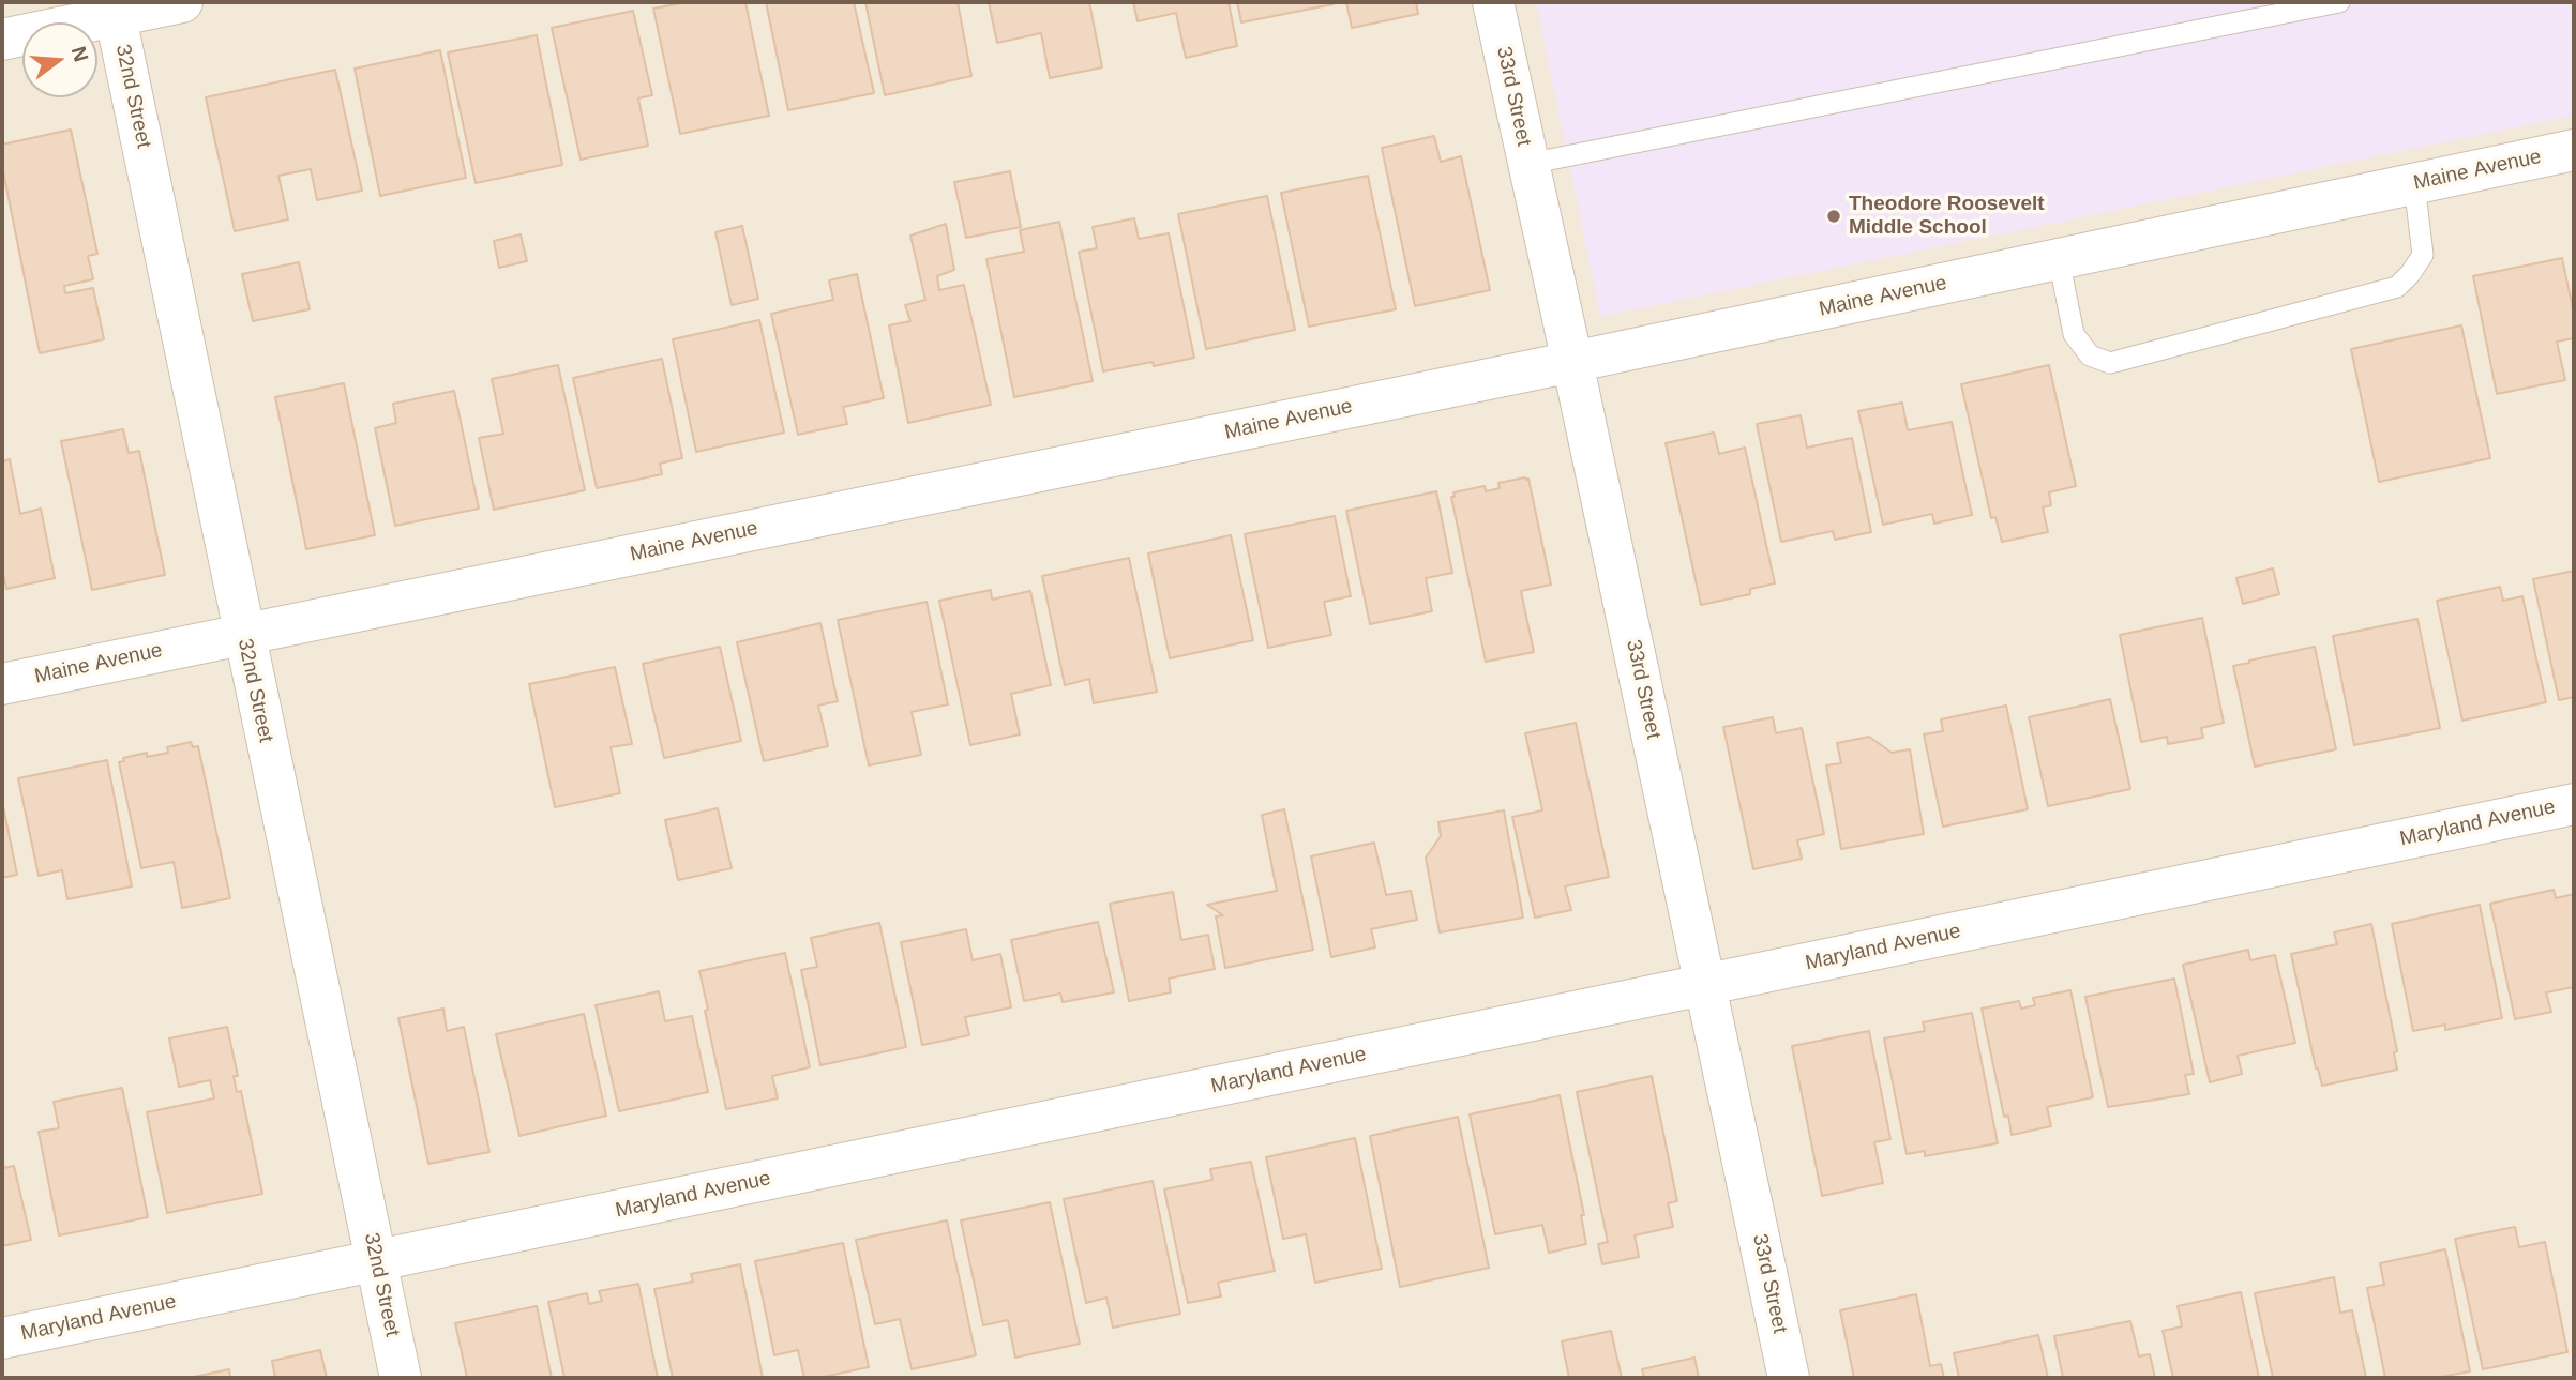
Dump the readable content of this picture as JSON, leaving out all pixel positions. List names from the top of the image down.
{
  "streets": {
    "street": [
      "32nd Street",
      "33rd Street",
      "Maine Avenue",
      "Maryland Avenue"
    ]
  },
  "crossings": [
    ["32nd Street", "Maine Avenue"],
    ["32nd Street", "Maryland Avenue"],
    ["33rd Street", "Maine Avenue"],
    ["33rd Street", "Maryland Avenue"]
  ],
  "places": ["Theodore Roosevelt Middle School"],
  "north": "right"
}
